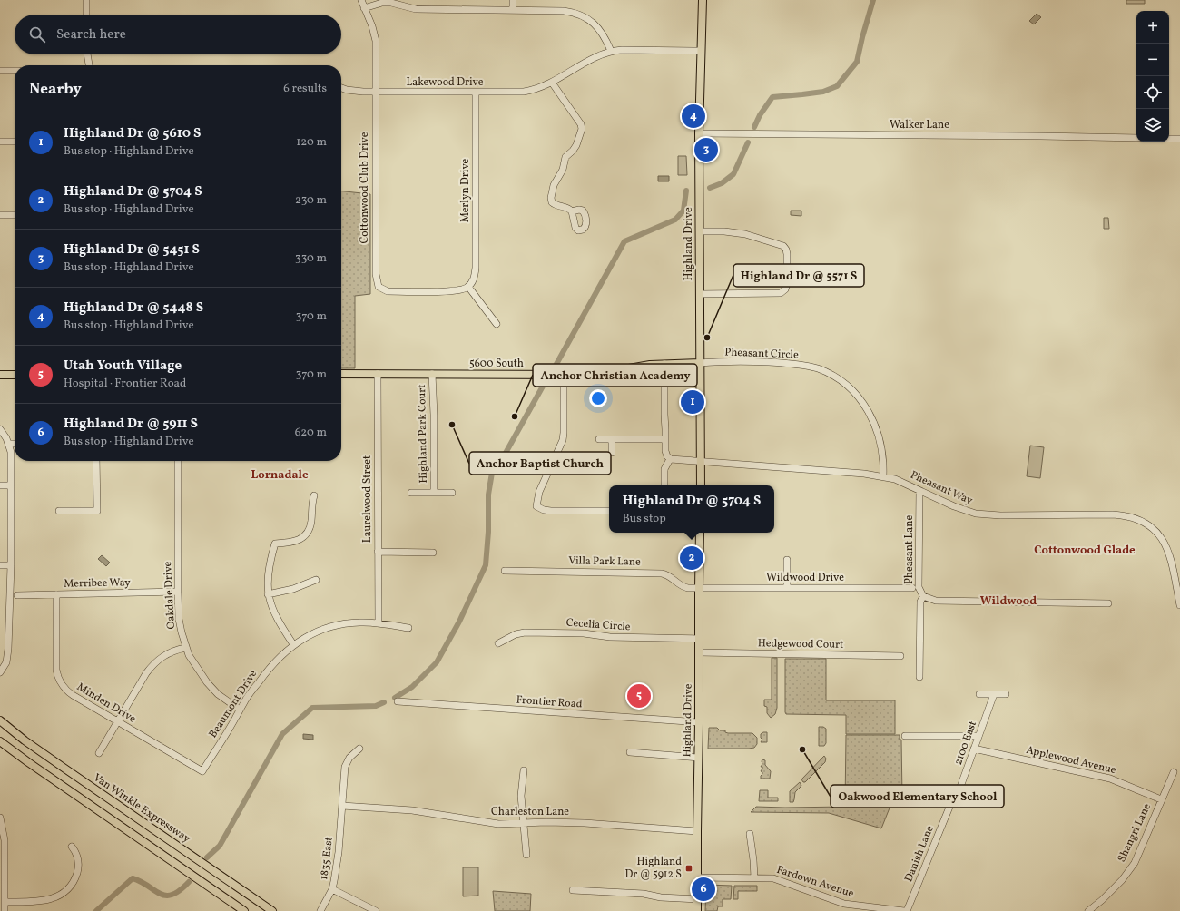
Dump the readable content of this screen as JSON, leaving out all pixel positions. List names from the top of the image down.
{
  "streets": {
    "main road": ["Highland Drive", "5600 South", "Van Winkle Expressway"],
    "street": [
      "Lakewood Drive",
      "Walker Lane",
      "Cottonwood Club Drive",
      "Merlyn Drive",
      "Pheasant Circle",
      "Highland Park Court",
      "Pheasant Way",
      "Laurelwood Street",
      "Pheasant Lane",
      "Villa Park Lane",
      "Wildwood Drive",
      "Merribee Way",
      "Oakdale Drive",
      "Cecelia Circle",
      "Hedgewood Court",
      "Frontier Road",
      "Minden Drive",
      "Beaumont Drive",
      "2100 East",
      "Applewood Avenue",
      "Charleston Lane",
      "Shangri Lane",
      "Danish Lane",
      "1835 East",
      "Fardown Avenue"
    ]
  },
  "crossings": [
    ["Lakewood Drive", "Cottonwood Club Drive"],
    ["Lakewood Drive", "Merlyn Drive"],
    ["Lakewood Drive", "Highland Drive"],
    ["Walker Lane", "Highland Drive"],
    ["Cottonwood Club Drive", "Merlyn Drive"],
    ["Highland Drive", "Pheasant Circle"],
    ["Highland Drive", "5600 South"],
    ["Highland Drive", "Pheasant Way"],
    ["Highland Drive", "Villa Park Lane"],
    ["Highland Drive", "Wildwood Drive"],
    ["Highland Drive", "Cecelia Circle"],
    ["Highland Drive", "Hedgewood Court"],
    ["Highland Drive", "Frontier Road"],
    ["Highland Drive", "Charleston Lane"],
    ["Highland Drive", "Fardown Avenue"],
    ["Pheasant Circle", "5600 South"],
    ["Pheasant Circle", "Pheasant Way"],
    ["5600 South", "Highland Park Court"],
    ["5600 South", "Laurelwood Street"],
    ["Pheasant Way", "Pheasant Lane"],
    ["Laurelwood Street", "Beaumont Drive"],
    ["Villa Park Lane", "Wildwood Drive"],
    ["Merribee Way", "Oakdale Drive"],
    ["Merribee Way", "Minden Drive"],
    ["Oakdale Drive", "Beaumont Drive"],
    ["Minden Drive", "Beaumont Drive"],
    ["2100 East", "Applewood Avenue"],
    ["Applewood Avenue", "Shangri Lane"],
    ["Charleston Lane", "1835 East"]
  ],
  "districts": ["Lornadale", "Cottonwood Glade", "Wildwood"],
  "places": {
    "other": [
      "Highland Dr @ 5571 S",
      "Anchor Christian Academy",
      "Anchor Baptist Church",
      "Oakwood Elementary School"
    ],
    "transit": ["Highland Dr @ 5912 S"]
  },
  "page": {
    "map_buttons": ["+", "−"],
    "search": "Search here",
    "heading": ["Nearby", "6 results"],
    "pins": [
      "4",
      "3",
      "1",
      "2",
      "5",
      "6"
    ],
    "list": [
      {
        "mark": "1",
        "name": "Highland Dr @ 5610 S",
        "note": "Bus stop · Highland Drive",
        "value": "120 m"
      },
      {
        "mark": "2",
        "name": "Highland Dr @ 5704 S",
        "note": "Bus stop · Highland Drive",
        "value": "230 m"
      },
      {
        "mark": "3",
        "name": "Highland Dr @ 5451 S",
        "note": "Bus stop · Highland Drive",
        "value": "330 m"
      },
      {
        "mark": "4",
        "name": "Highland Dr @ 5448 S",
        "note": "Bus stop · Highland Drive",
        "value": "370 m"
      },
      {
        "mark": "5",
        "name": "Utah Youth Village",
        "note": "Hospital · Frontier Road",
        "value": "370 m"
      },
      {
        "mark": "6",
        "name": "Highland Dr @ 5911 S",
        "note": "Bus stop · Highland Drive",
        "value": "620 m"
      }
    ],
    "popup": ["Highland Dr @ 5704 S", "Bus stop"]
  }
}
